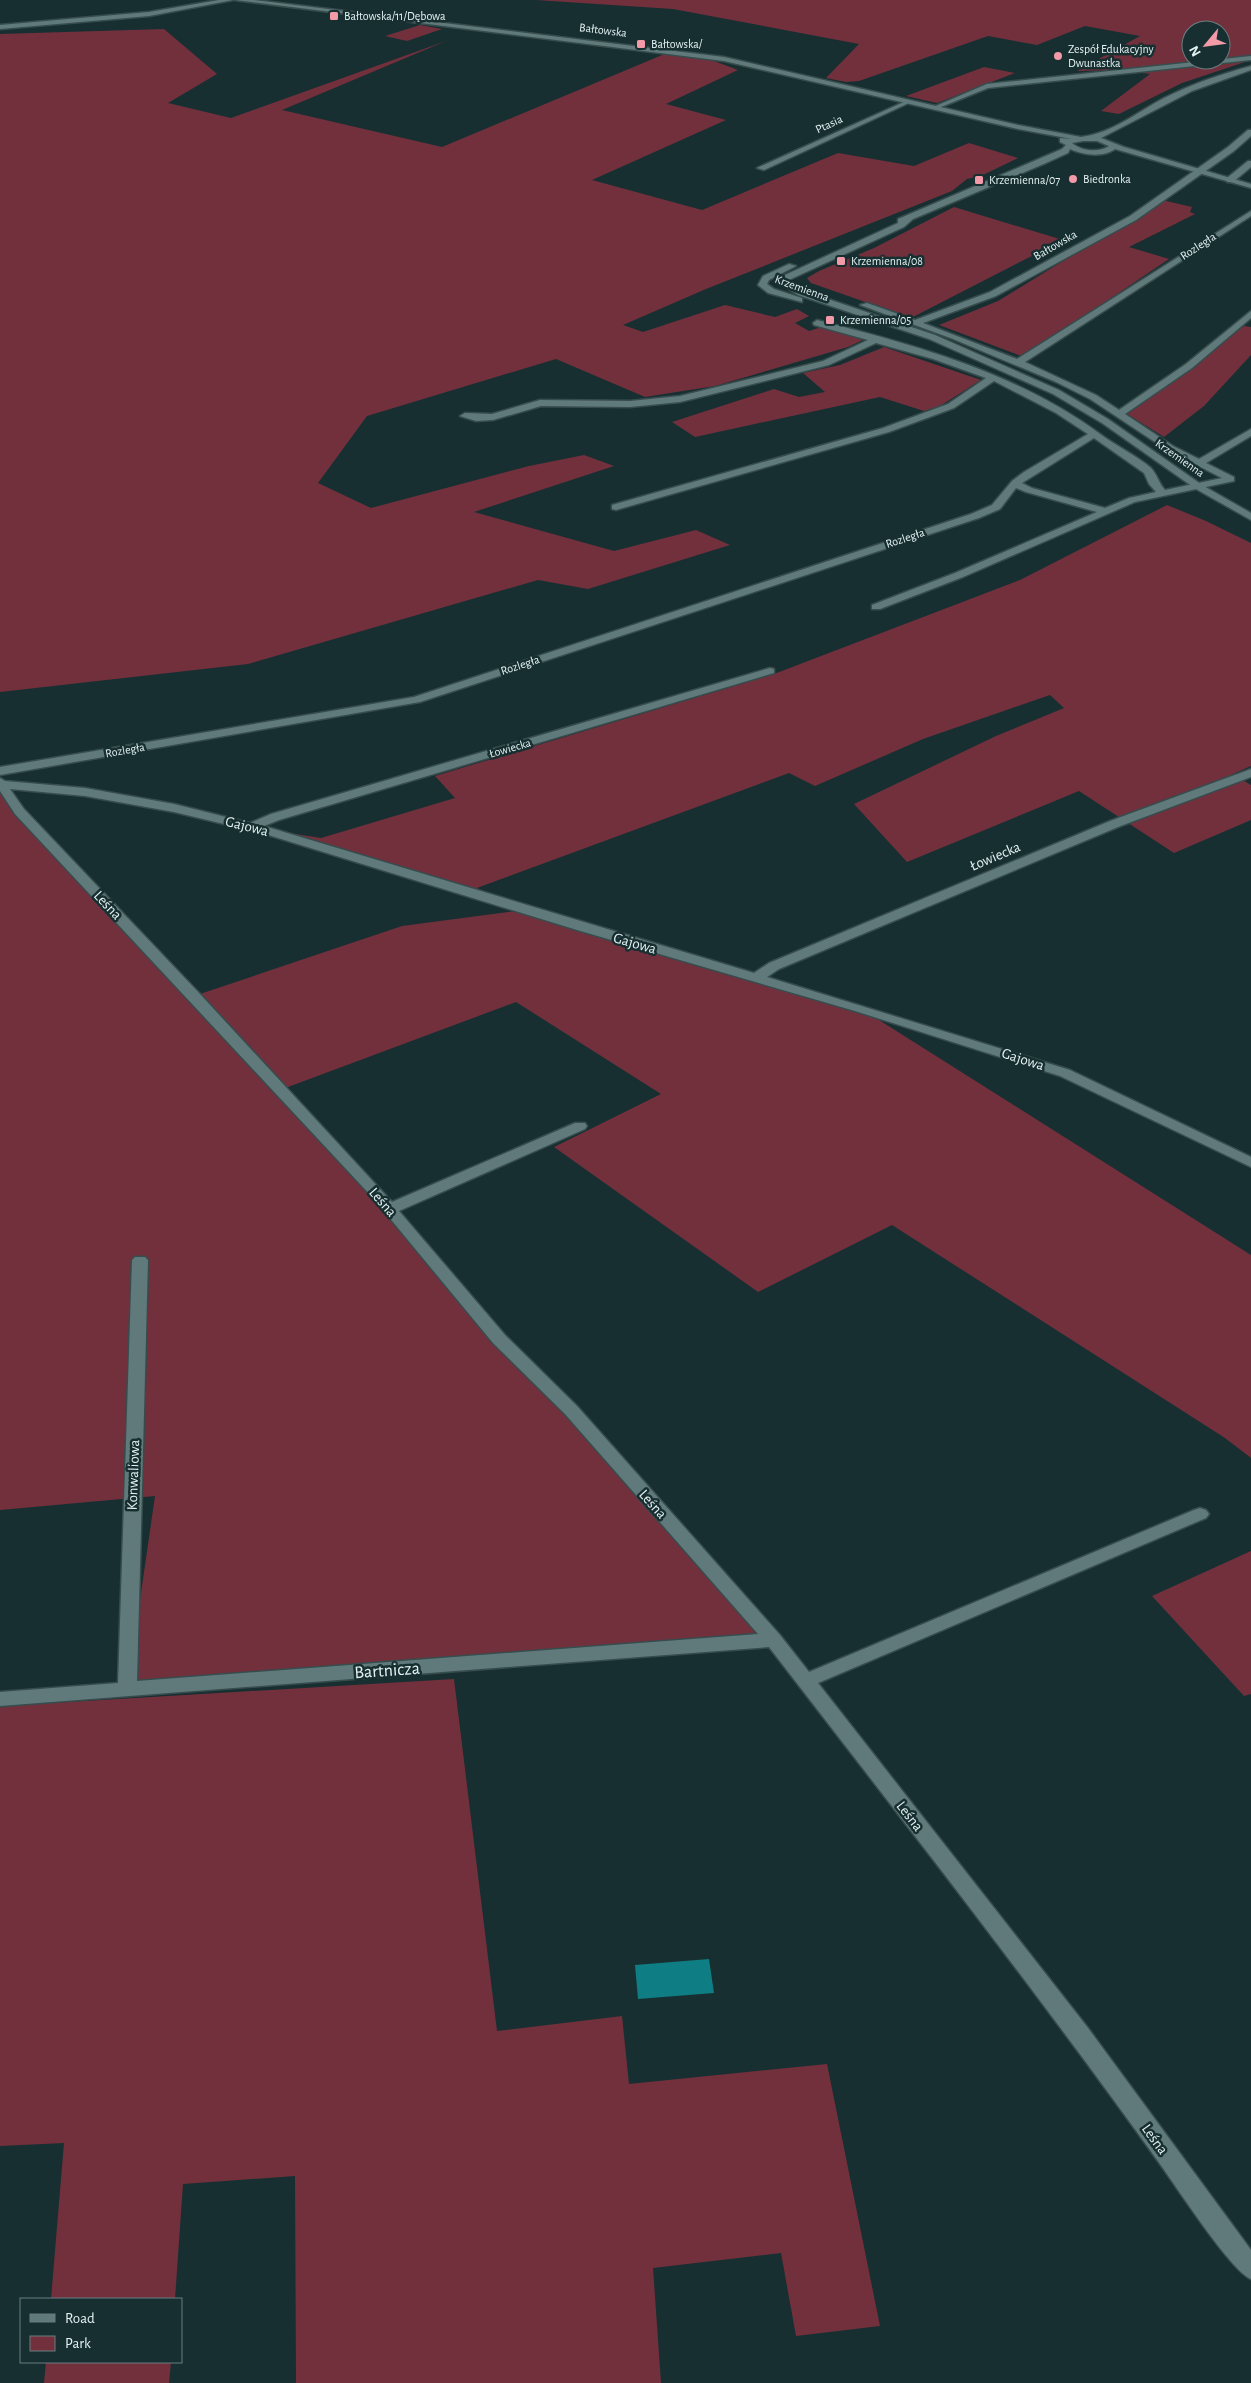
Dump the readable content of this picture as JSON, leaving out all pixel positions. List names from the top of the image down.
{
  "streets": {
    "street": [
      "Bałtowska",
      "Ptasia",
      "Rozległa",
      "Krzemienna",
      "Łowiecka",
      "Gajowa",
      "Leśna",
      "Konwaliowa",
      "Bartnicza"
    ]
  },
  "crossings": [
    ["Bałtowska", "Ptasia"],
    ["Bałtowska", "Krzemienna"],
    ["Rozległa", "Gajowa"],
    ["Rozległa", "Leśna"],
    ["Łowiecka", "Gajowa"],
    ["Gajowa", "Leśna"],
    ["Leśna", "Bartnicza"],
    ["Konwaliowa", "Bartnicza"]
  ],
  "places": {
    "transit": [
      "Bałtowska/11/Dębowa",
      "Bałtowska/",
      "Krzemienna/07",
      "Krzemienna/08",
      "Krzemienna/05"
    ],
    "other": ["Zespół Edukacyjny Dwunastka", "Biedronka"]
  },
  "legend": ["Road", "Park"],
  "north": "bottom left"
}
